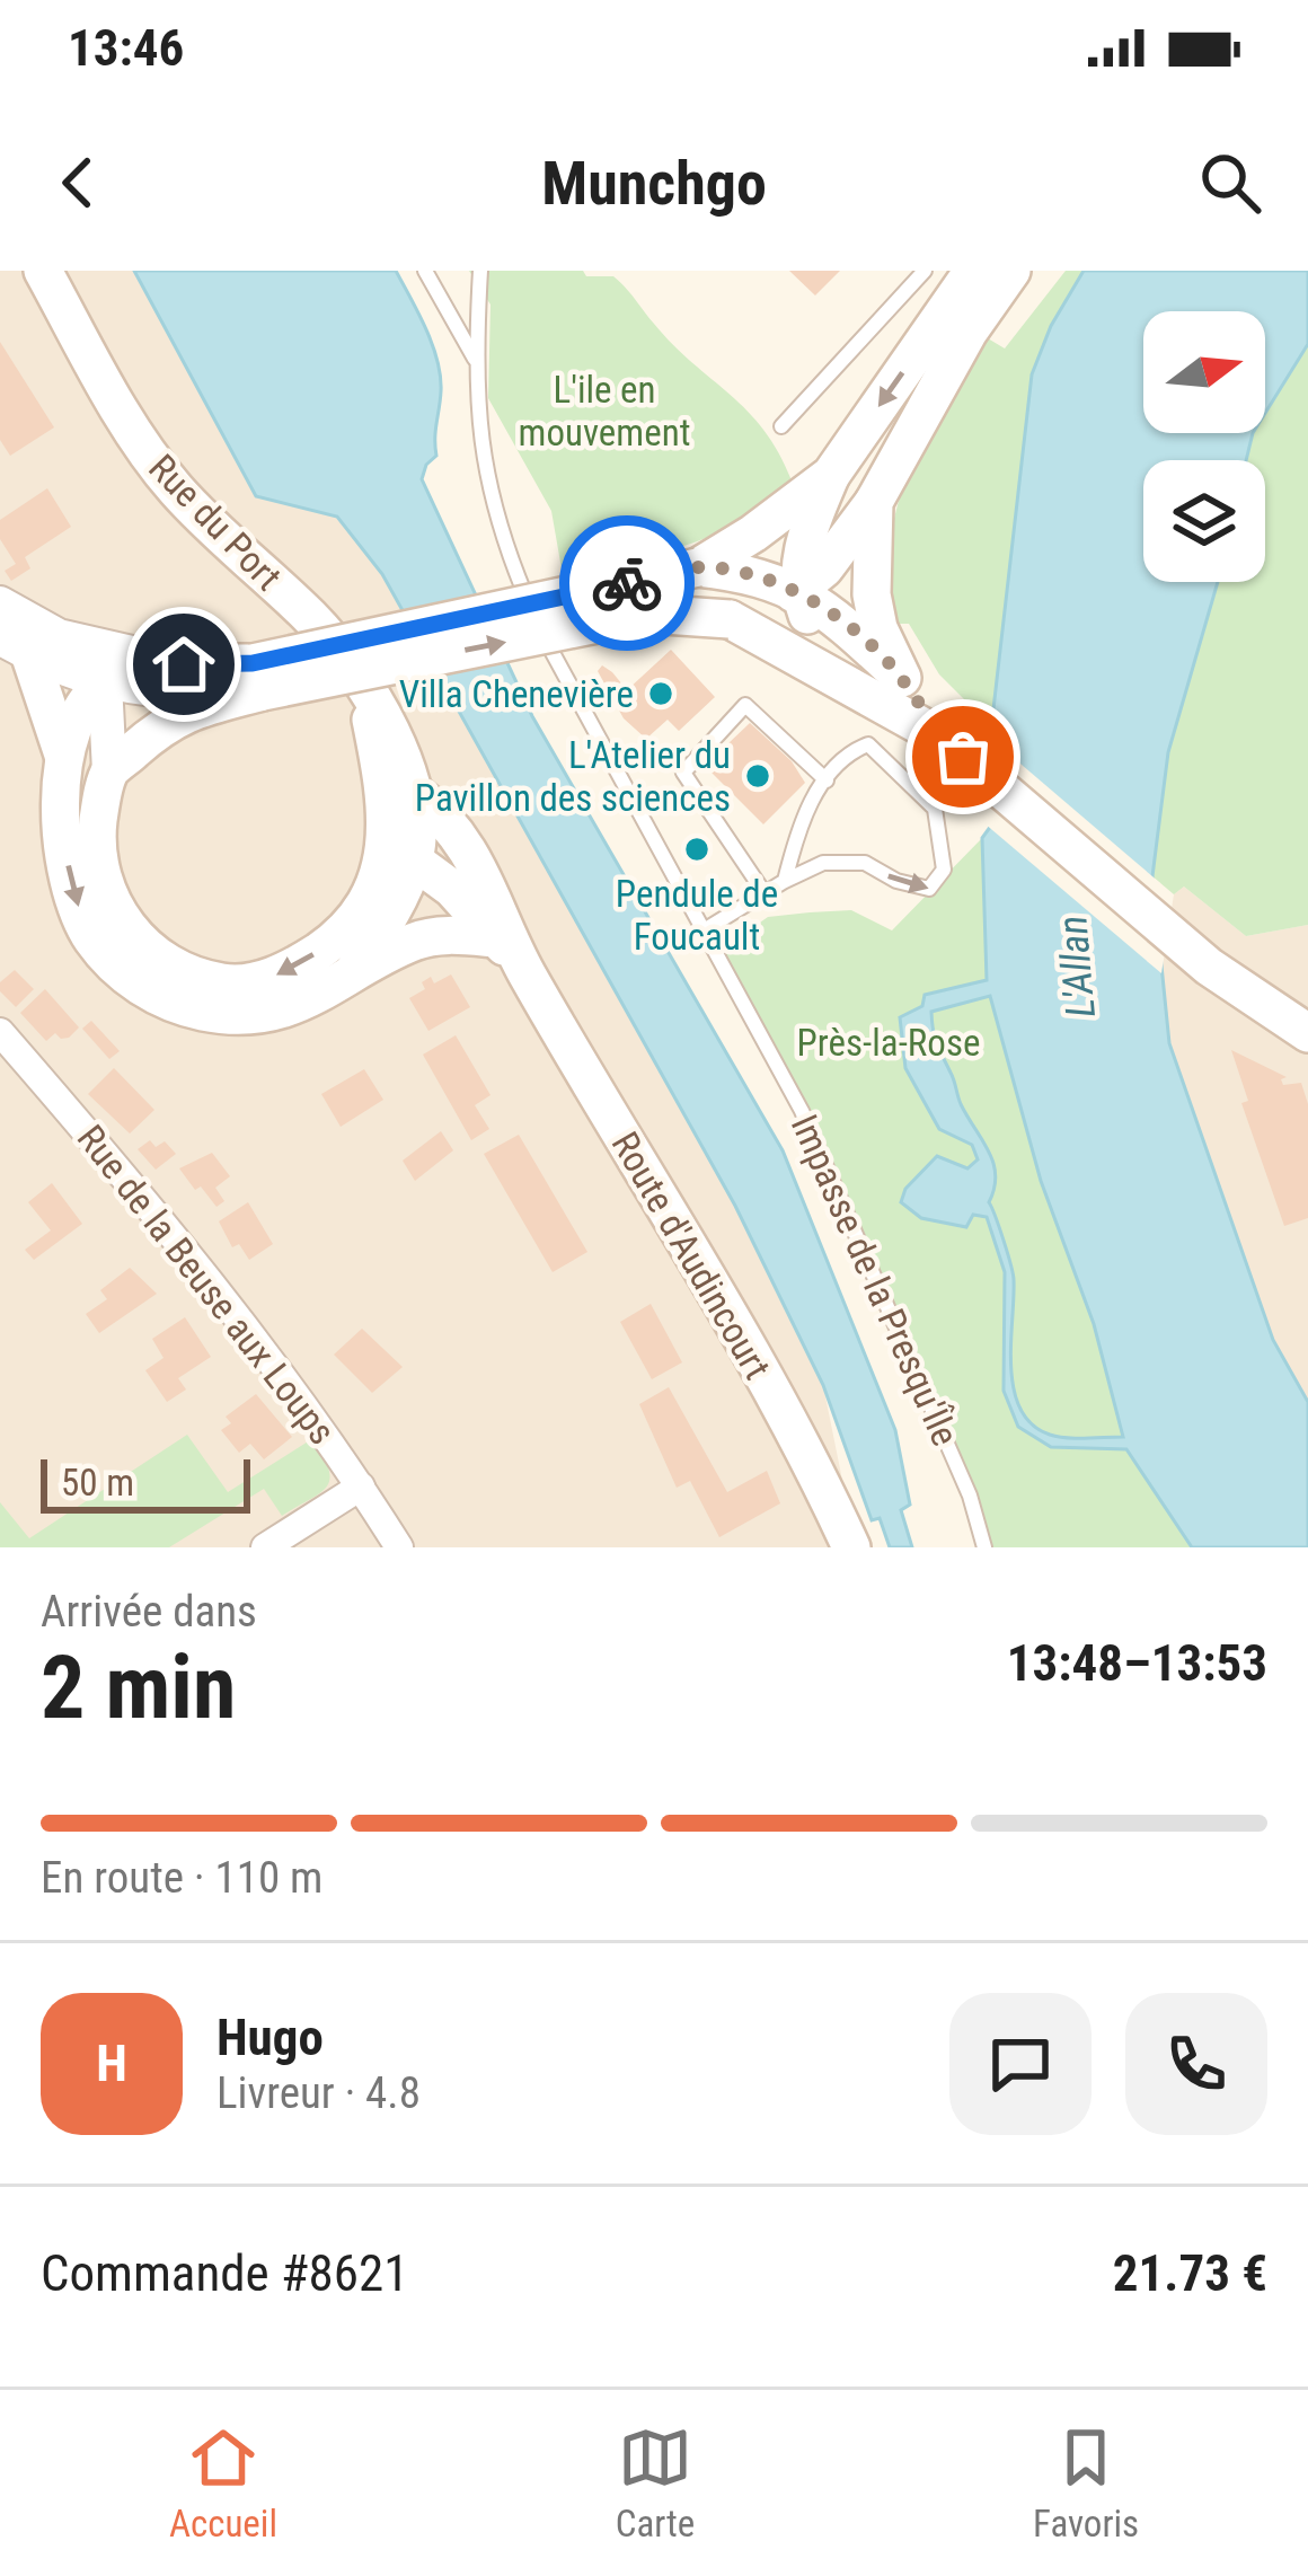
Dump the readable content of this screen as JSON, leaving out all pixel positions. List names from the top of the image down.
{
  "streets": {
    "main road": ["Rue du Port", "Route d'Audincourt"],
    "street": ["Rue de la Beuse aux Loups"],
    "lane": ["Impasse de la Presqu'Île"]
  },
  "water": ["L'Allan"],
  "parks": ["L'ile en mouvement", "Près-la-Rose"],
  "places": ["Villa Chenevière", "L'Atelier du Pavillon des sciences", "Pendule de Foucault"],
  "scale_bar": "50 m",
  "north": "right",
  "page": {
    "status": "13:46",
    "header": "Munchgo",
    "scale": "50 m",
    "heading": ["2 min", "Arrivée dans", "13:48–13:53"],
    "panel": [
      "Hugo",
      "Livreur · 4.8",
      "Commande #8621",
      "21.73 €"
    ],
    "bar": "En route · 110 m",
    "round": "H",
    "tabs": ["Accueil", "Carte", "Favoris"]
  }
}
